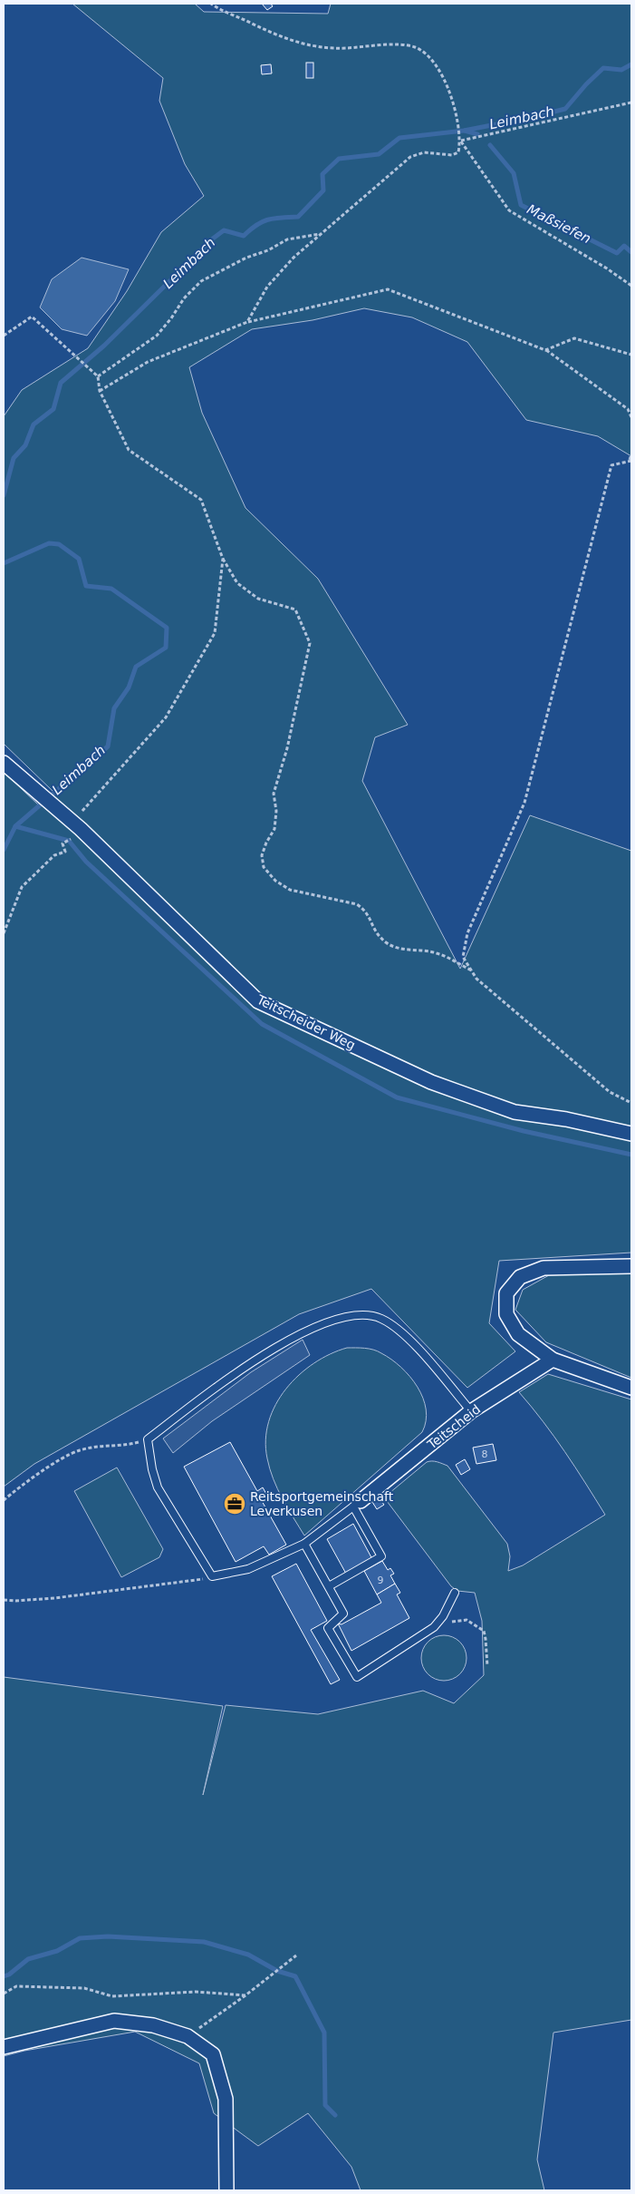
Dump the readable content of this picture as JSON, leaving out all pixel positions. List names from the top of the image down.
{
  "streets": {
    "street": ["Teitscheider Weg", "Teitscheid"]
  },
  "water": ["Leimbach", "Maßsiefen"],
  "places": {
    "office": ["Reitsportgemeinschaft Leverkusen"]
  },
  "house_numbers": ["8", "9"]
}
